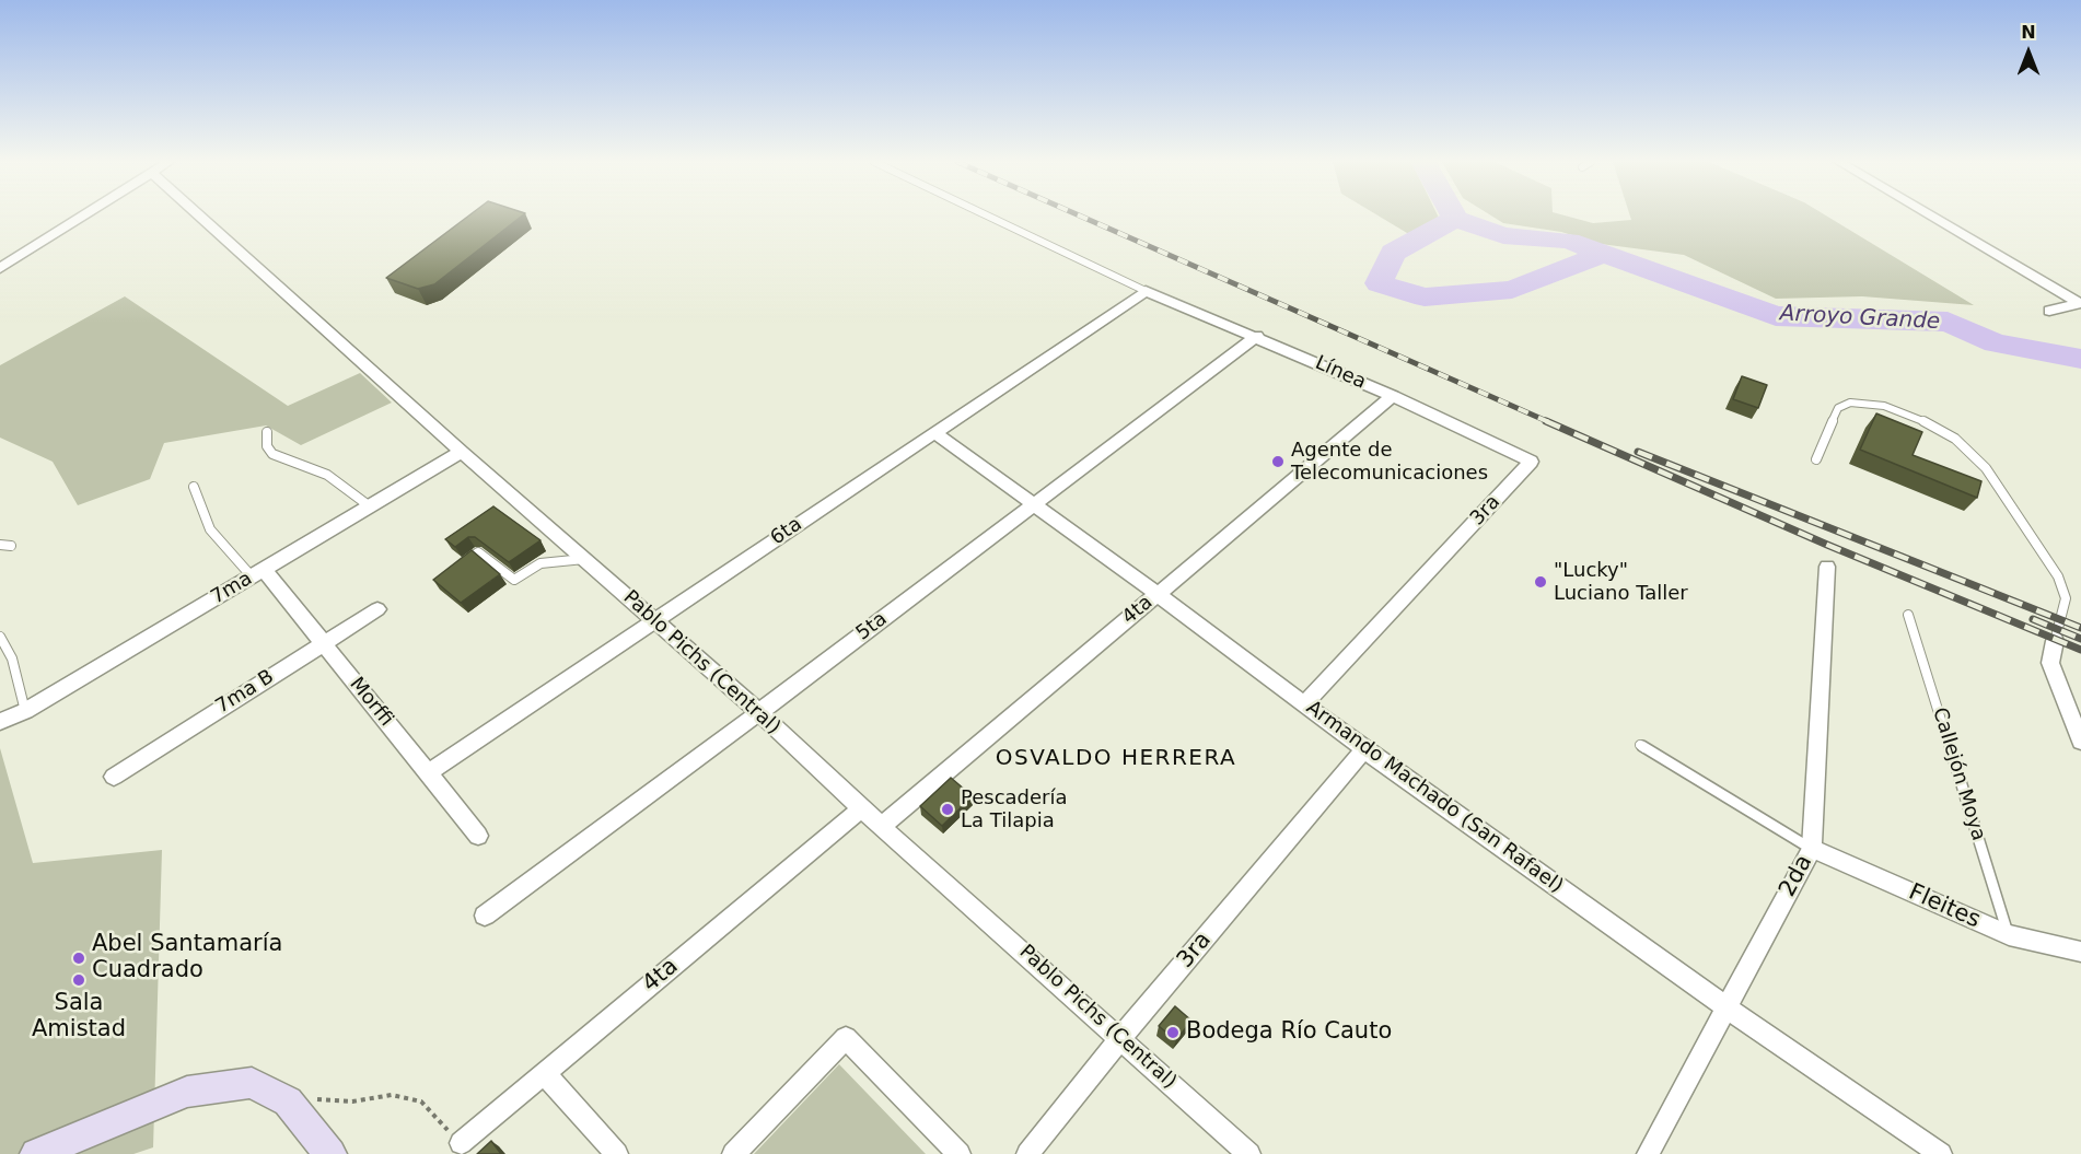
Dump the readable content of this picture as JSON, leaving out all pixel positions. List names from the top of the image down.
{
  "streets": {
    "street": [
      "Línea",
      "3ra",
      "6ta",
      "7ma",
      "4ta",
      "5ta",
      "Pablo Pichs (Central)",
      "7ma B",
      "Morffi",
      "Armando Machado (San Rafael)",
      "2da",
      "Fleites"
    ],
    "lane": ["Callejón Moya"]
  },
  "crossings": [
    ["Línea", "3ra"],
    ["Línea", "6ta"],
    ["Línea", "4ta"],
    ["Línea", "5ta"],
    ["3ra", "Pablo Pichs (Central)"],
    ["3ra", "Armando Machado (San Rafael)"],
    ["6ta", "Pablo Pichs (Central)"],
    ["6ta", "Morffi"],
    ["6ta", "Armando Machado (San Rafael)"],
    ["7ma", "Pablo Pichs (Central)"],
    ["7ma", "Morffi"],
    ["4ta", "Pablo Pichs (Central)"],
    ["4ta", "Armando Machado (San Rafael)"],
    ["5ta", "Pablo Pichs (Central)"],
    ["5ta", "Armando Machado (San Rafael)"],
    ["7ma B", "Morffi"],
    ["Callejón Moya", "Fleites"],
    ["Armando Machado (San Rafael)", "2da"],
    ["2da", "Fleites"]
  ],
  "districts": ["OSVALDO HERRERA"],
  "water": ["Arroyo Grande"],
  "places": [
    "Agente de Telecomunicaciones",
    "\"Lucky\" Luciano Taller",
    "Pescadería La Tilapia",
    "Abel Santamaría Cuadrado",
    "Sala Amistad",
    "Bodega Río Cauto"
  ],
  "north": "top"
}
